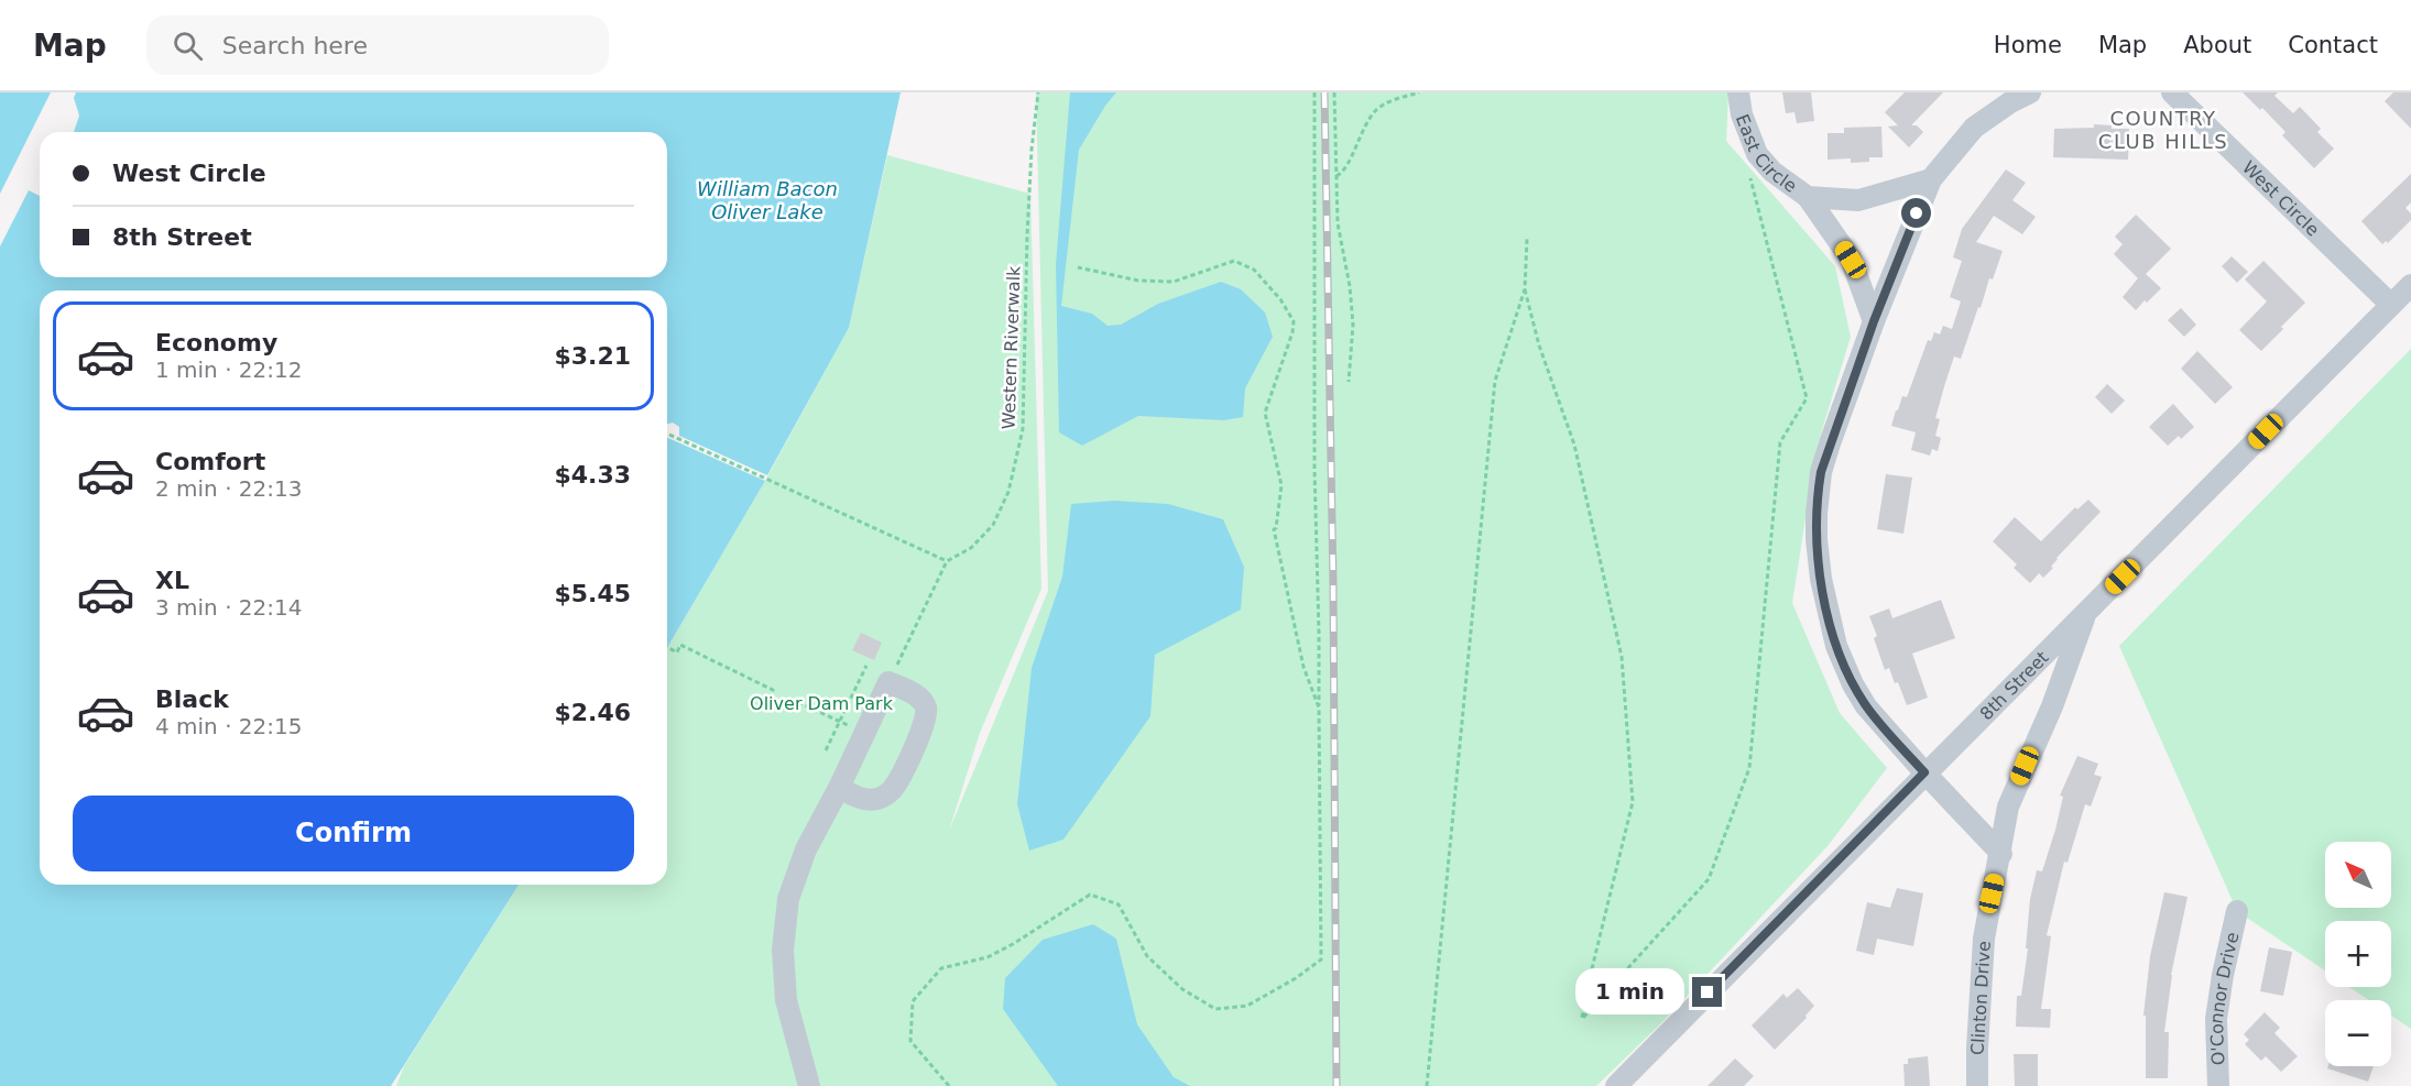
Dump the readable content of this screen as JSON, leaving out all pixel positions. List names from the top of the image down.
{
  "streets": {
    "street": [
      "East Circle",
      "West Circle",
      "8th Street",
      "Clinton Drive",
      "O'Connor Drive"
    ],
    "path": ["Western Riverwalk"]
  },
  "crossings": [
    ["West Circle", "8th Street"],
    ["8th Street", "Clinton Drive"]
  ],
  "districts": ["COUNTRY CLUB HILLS"],
  "water": ["William Bacon Oliver Lake"],
  "parks": ["Oliver Dam Park"],
  "north": "top left",
  "page": {
    "header": "Map",
    "search": "Search here",
    "nav": [
      "Home",
      "Map",
      "About",
      "Contact"
    ],
    "banner": ["West Circle", "8th Street"],
    "list": [
      {
        "name": "Economy",
        "note": "1 min · 22:12",
        "value": "$3.21"
      },
      {
        "name": "Comfort",
        "note": "2 min · 22:13",
        "value": "$4.33"
      },
      {
        "name": "XL",
        "note": "3 min · 22:14",
        "value": "$5.45"
      },
      {
        "name": "Black",
        "note": "4 min · 22:15",
        "value": "$2.46"
      }
    ],
    "buttons": "Confirm",
    "map_buttons": ["+", "−"],
    "bubble": "1 min"
  }
}
